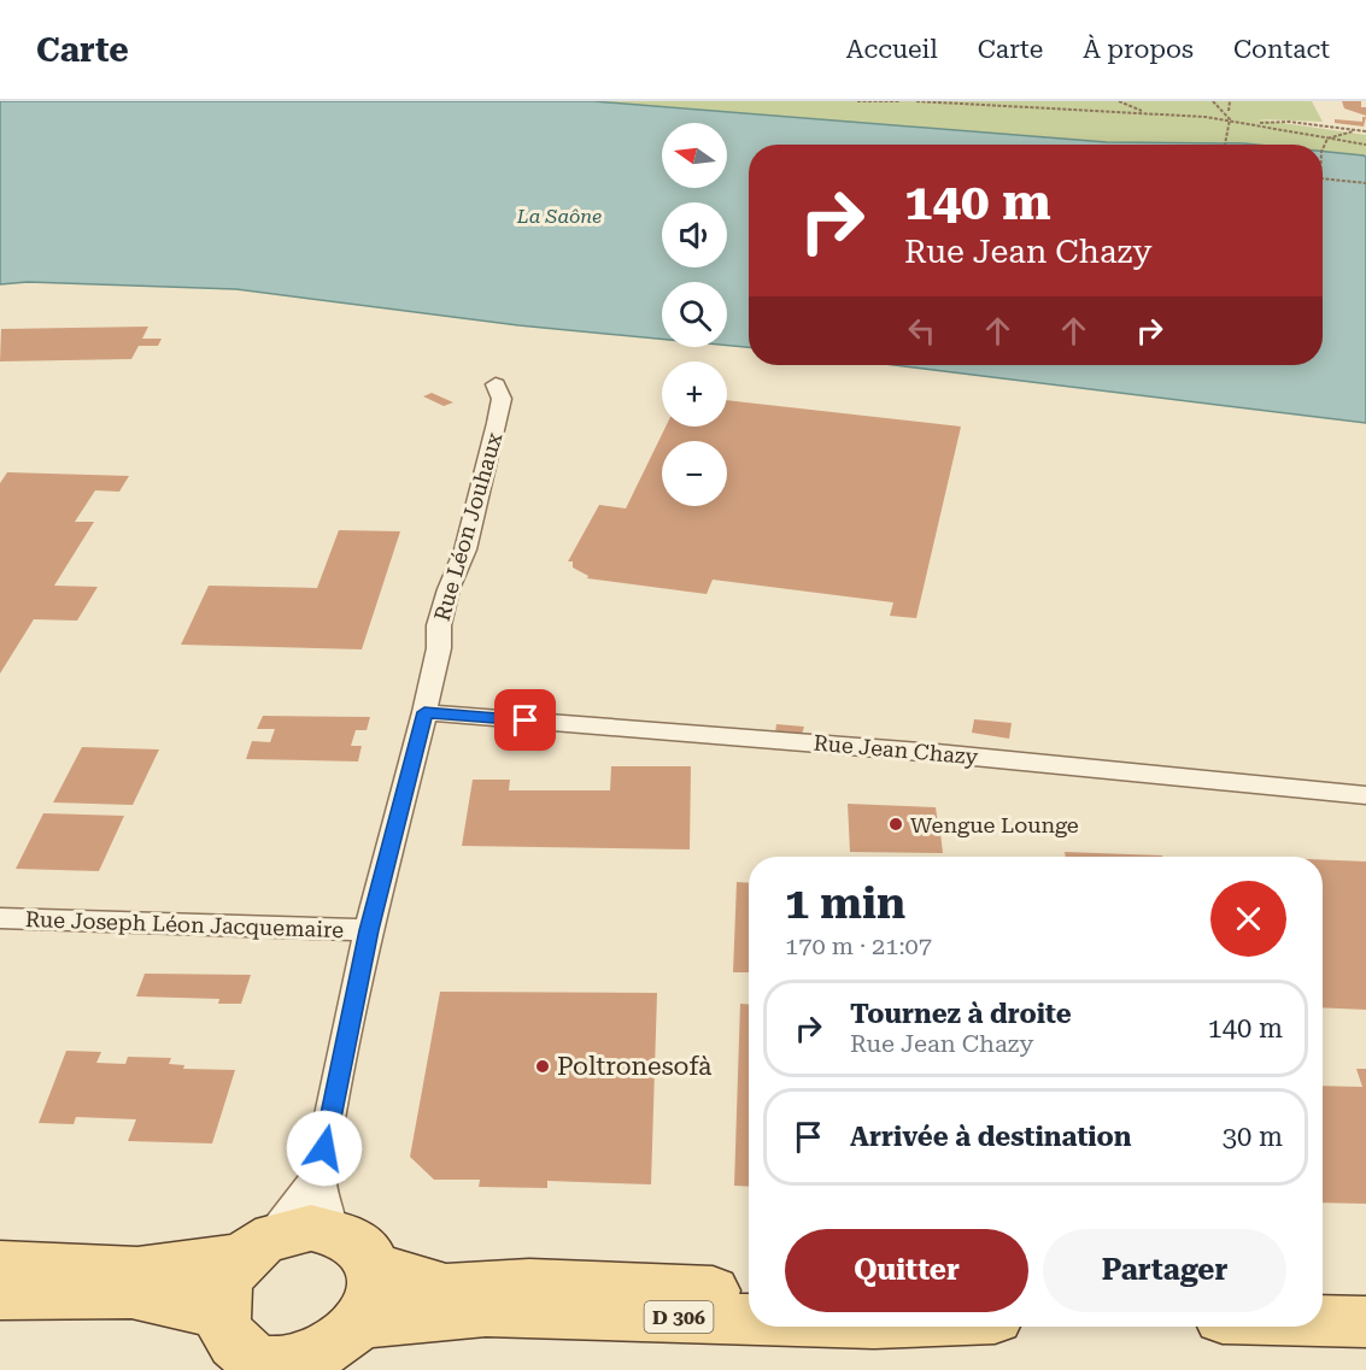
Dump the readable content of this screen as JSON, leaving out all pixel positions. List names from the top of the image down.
{
  "streets": {
    "main road": ["D 306"],
    "street": ["Rue Léon Jouhaux", "Rue Jean Chazy", "Rue Joseph Léon Jacquemaire"]
  },
  "crossings": [
    ["Rue Léon Jouhaux", "Rue Jean Chazy"],
    ["Rue Léon Jouhaux", "Rue Joseph Léon Jacquemaire"],
    ["Rue Léon Jouhaux", "D 306"]
  ],
  "water": ["La Saône"],
  "places": ["Wengue Lounge", "Poltronesofà"],
  "north": "left",
  "page": {
    "header": "Carte",
    "nav": [
      "Accueil",
      "Carte",
      "À propos",
      "Contact"
    ],
    "map_buttons": ["+", "−"],
    "turn": ["140 m", "Rue Jean Chazy"],
    "heading": ["1 min", "170 m · 21:07"],
    "list": [
      {
        "name": "Tournez à droite",
        "note": "Rue Jean Chazy",
        "value": "140 m"
      },
      {
        "name": "Arrivée à destination",
        "value": "30 m"
      }
    ],
    "buttons": ["Quitter", "Partager"]
  }
}
